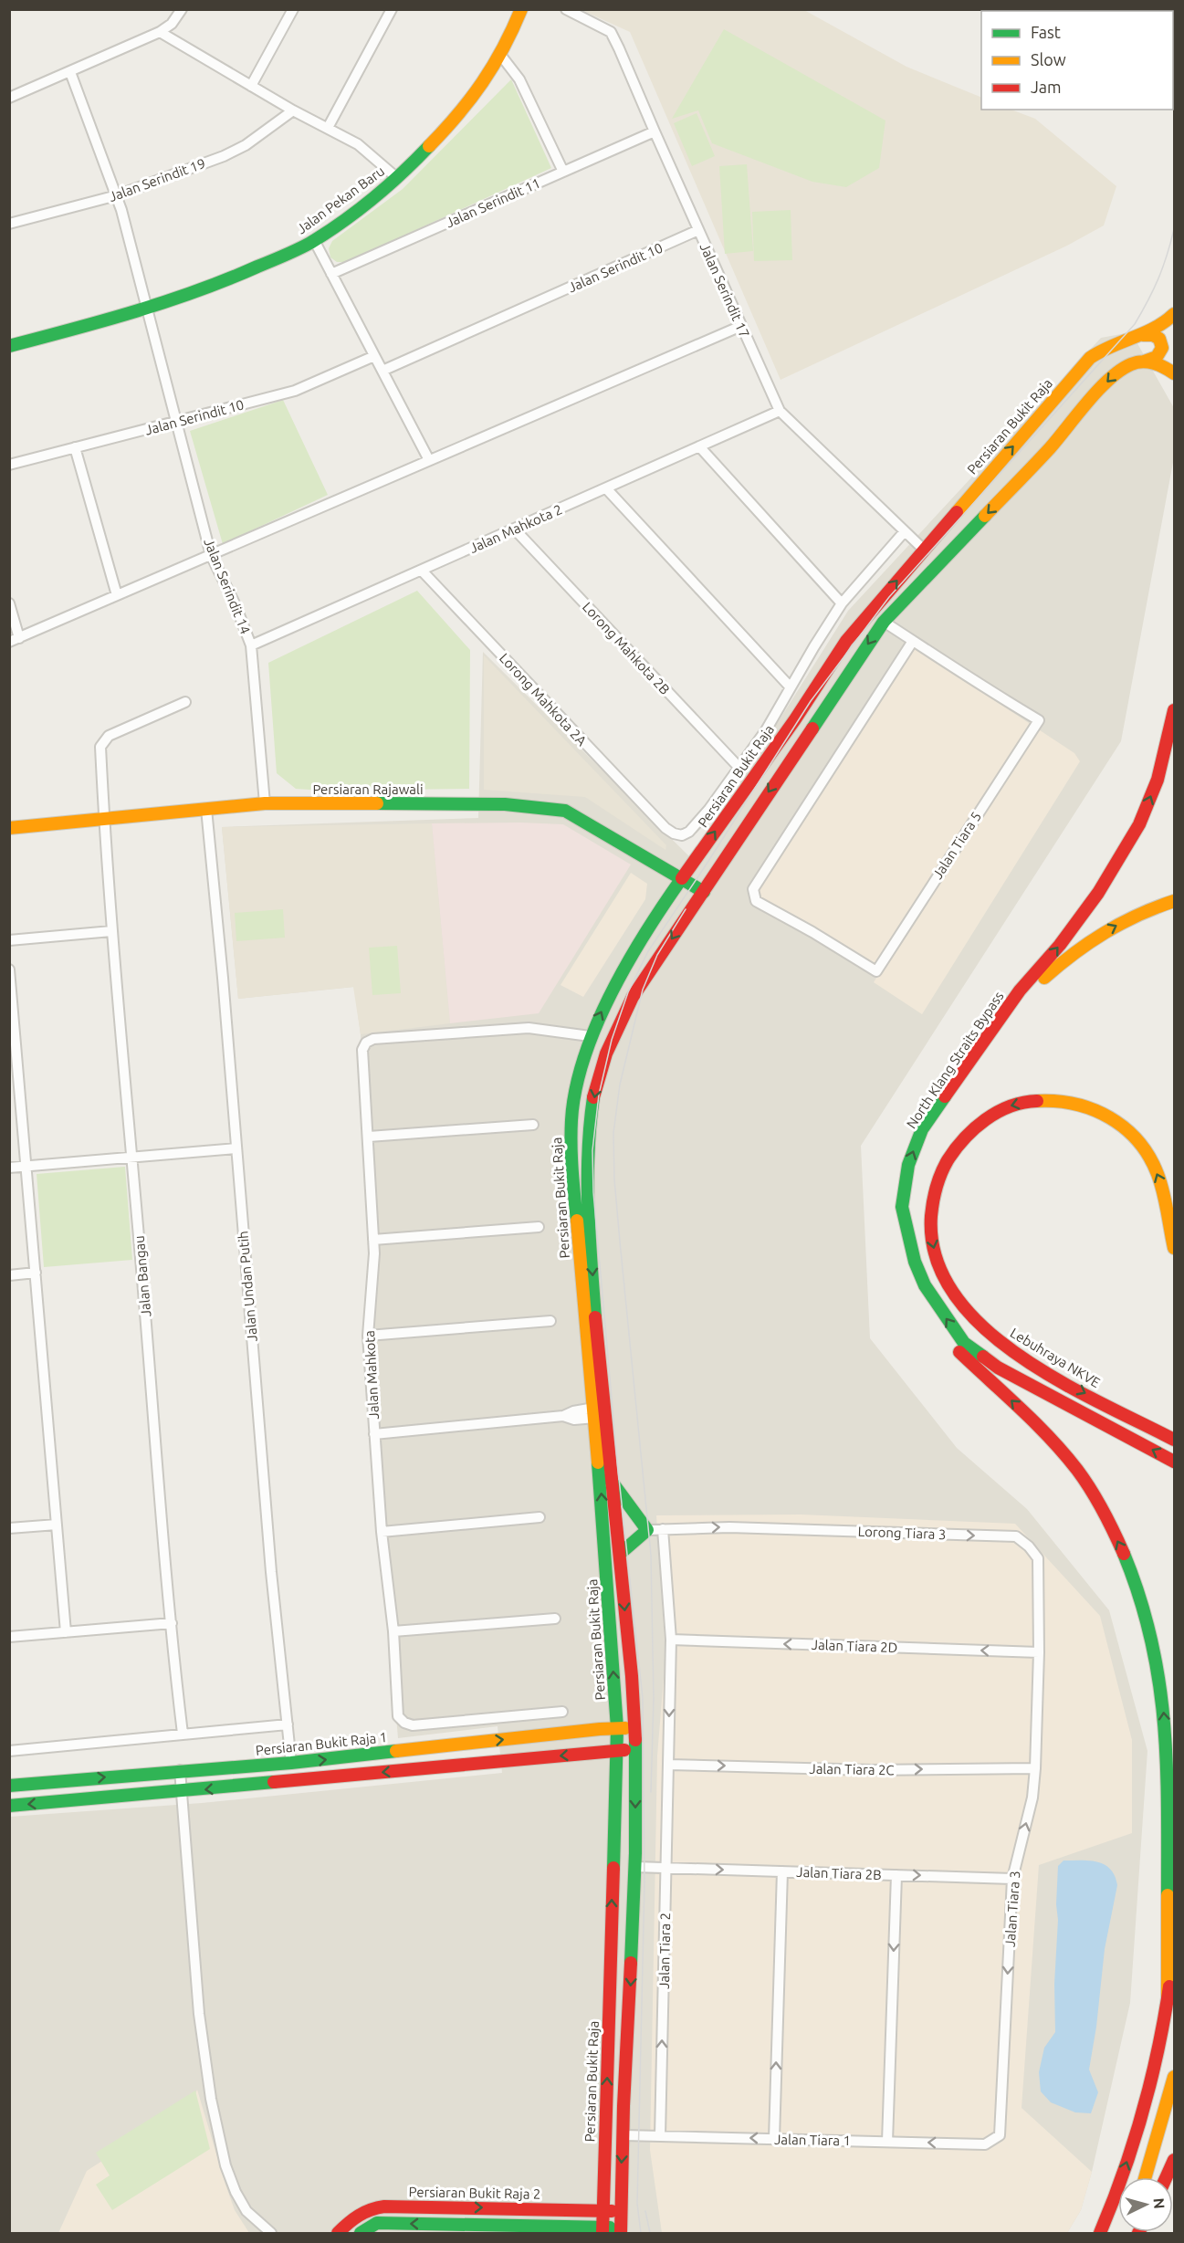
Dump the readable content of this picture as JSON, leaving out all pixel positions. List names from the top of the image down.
{
  "streets": {
    "main road": [
      "Jalan Pekan Baru",
      "Persiaran Bukit Raja",
      "Persiaran Rajawali",
      "North Klang Straits Bypass",
      "Lebuhraya NKVE",
      "Persiaran Bukit Raja 1",
      "Persiaran Bukit Raja 2"
    ],
    "street": [
      "Jalan Serindit 19",
      "Jalan Serindit 11",
      "Jalan Serindit 10",
      "Jalan Serindit 17",
      "Jalan Mahkota 2",
      "Jalan Serindit 14",
      "Lorong Mahkota 2B",
      "Lorong Mahkota 2A",
      "Jalan Tiara 5",
      "Jalan Bangau",
      "Jalan Undan Putih",
      "Jalan Mahkota",
      "Lorong Tiara 3",
      "Jalan Tiara 2D",
      "Jalan Tiara 2C",
      "Jalan Tiara 2B",
      "Jalan Tiara 3",
      "Jalan Tiara 2",
      "Jalan Tiara 1"
    ]
  },
  "crossings": [
    ["Jalan Serindit 19", "Jalan Serindit 14"],
    ["Jalan Pekan Baru", "Jalan Serindit 14"],
    ["Jalan Serindit 11", "Jalan Serindit 17"],
    ["Jalan Serindit 10", "Jalan Serindit 17"],
    ["Jalan Serindit 10", "Jalan Serindit 14"],
    ["Jalan Serindit 17", "Persiaran Bukit Raja"],
    ["Jalan Serindit 17", "Jalan Mahkota 2"],
    ["Persiaran Bukit Raja", "Persiaran Rajawali"],
    ["Persiaran Bukit Raja", "Jalan Mahkota"],
    ["Persiaran Bukit Raja", "Persiaran Bukit Raja 1"],
    ["Persiaran Bukit Raja", "Jalan Tiara 2B"],
    ["Persiaran Bukit Raja", "Jalan Tiara 1"],
    ["Persiaran Bukit Raja", "Persiaran Bukit Raja 2"],
    ["Jalan Mahkota 2", "Jalan Serindit 14"],
    ["Jalan Mahkota 2", "Lorong Mahkota 2B"],
    ["Jalan Mahkota 2", "Lorong Mahkota 2A"],
    ["Jalan Serindit 14", "Persiaran Rajawali"],
    ["Lorong Mahkota 2B", "Lorong Mahkota 2A"],
    ["Persiaran Rajawali", "Jalan Bangau"],
    ["Persiaran Rajawali", "Jalan Undan Putih"],
    ["Jalan Undan Putih", "Persiaran Bukit Raja 1"],
    ["Lorong Tiara 3", "Jalan Tiara 2D"],
    ["Lorong Tiara 3", "Jalan Tiara 3"],
    ["Lorong Tiara 3", "Jalan Tiara 2"],
    ["Jalan Tiara 2D", "Jalan Tiara 3"],
    ["Jalan Tiara 2D", "Jalan Tiara 2"],
    ["Jalan Tiara 2C", "Jalan Tiara 3"],
    ["Jalan Tiara 2C", "Jalan Tiara 2"],
    ["Jalan Tiara 2B", "Jalan Tiara 3"],
    ["Jalan Tiara 2B", "Jalan Tiara 2"],
    ["Jalan Tiara 3", "Jalan Tiara 1"],
    ["Jalan Tiara 2", "Jalan Tiara 1"]
  ],
  "one_way": [
    "Lorong Tiara 3",
    "Jalan Tiara 2D",
    "Jalan Tiara 2C",
    "Jalan Tiara 2B",
    "Jalan Tiara 1"
  ],
  "legend": ["Fast", "Slow", "Jam"],
  "north": "right"
}
